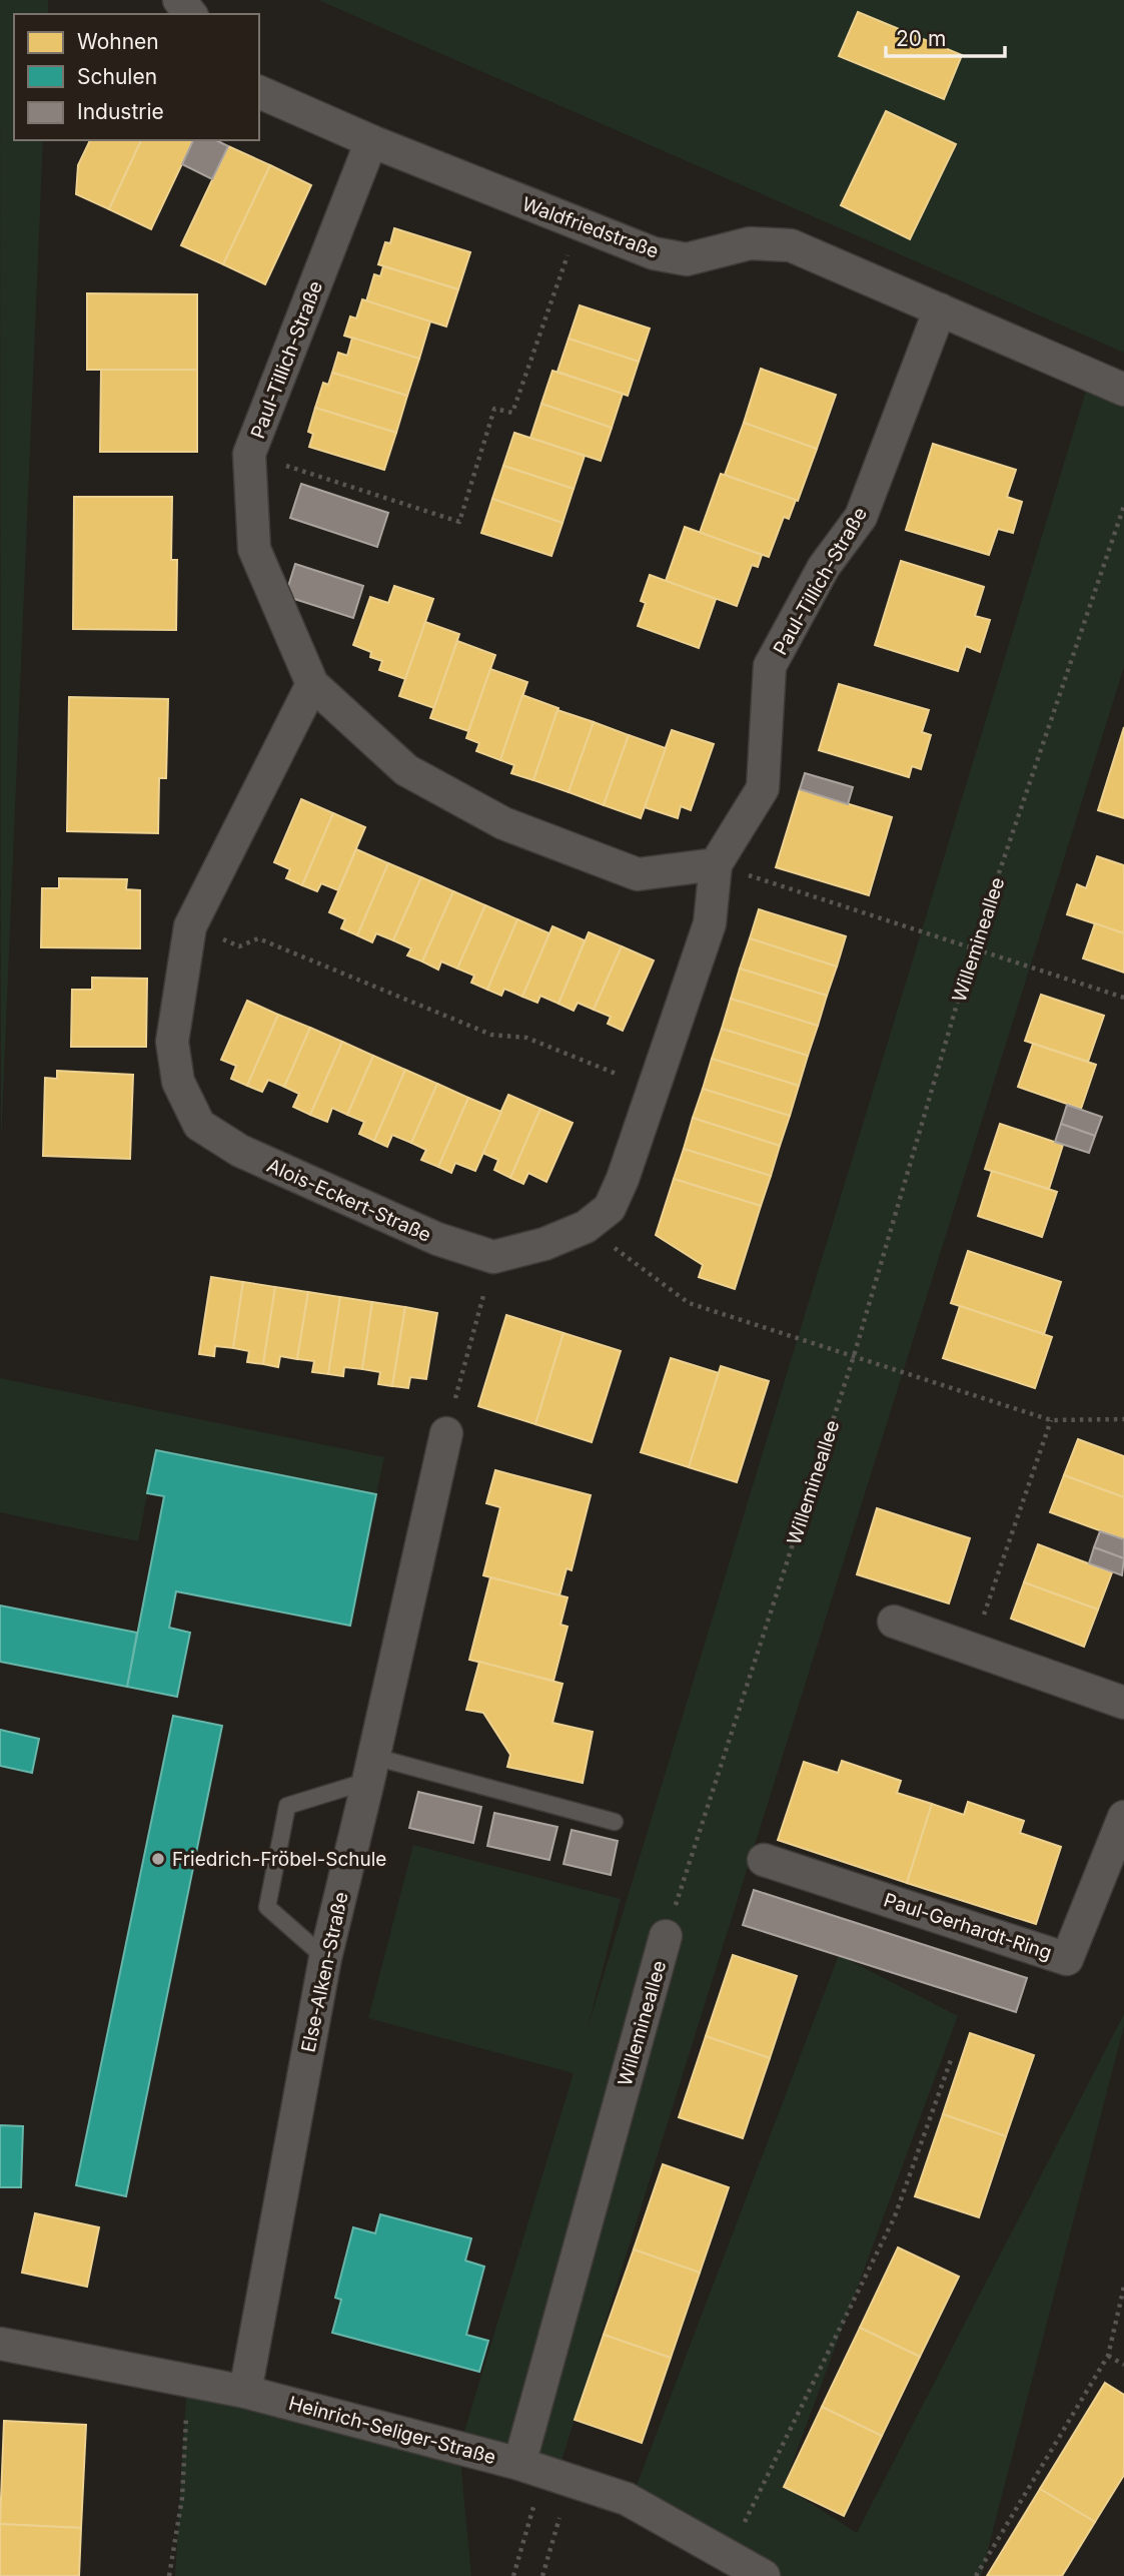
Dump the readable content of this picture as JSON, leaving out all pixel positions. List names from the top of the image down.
{
  "streets": {
    "street": [
      "Waldfriedstraße",
      "Paul-Tillich-Straße",
      "Willemineallee",
      "Alois-Eckert-Straße",
      "Paul-Gerhardt-Ring",
      "Else-Alken-Straße",
      "Heinrich-Seliger-Straße"
    ]
  },
  "crossings": [
    ["Waldfriedstraße", "Paul-Tillich-Straße"],
    ["Paul-Tillich-Straße", "Alois-Eckert-Straße"],
    ["Willemineallee", "Heinrich-Seliger-Straße"],
    ["Else-Alken-Straße", "Heinrich-Seliger-Straße"]
  ],
  "places": ["Friedrich-Fröbel-Schule"],
  "legend": ["Wohnen", "Schulen", "Industrie"],
  "scale_bar": "20 m"
}
